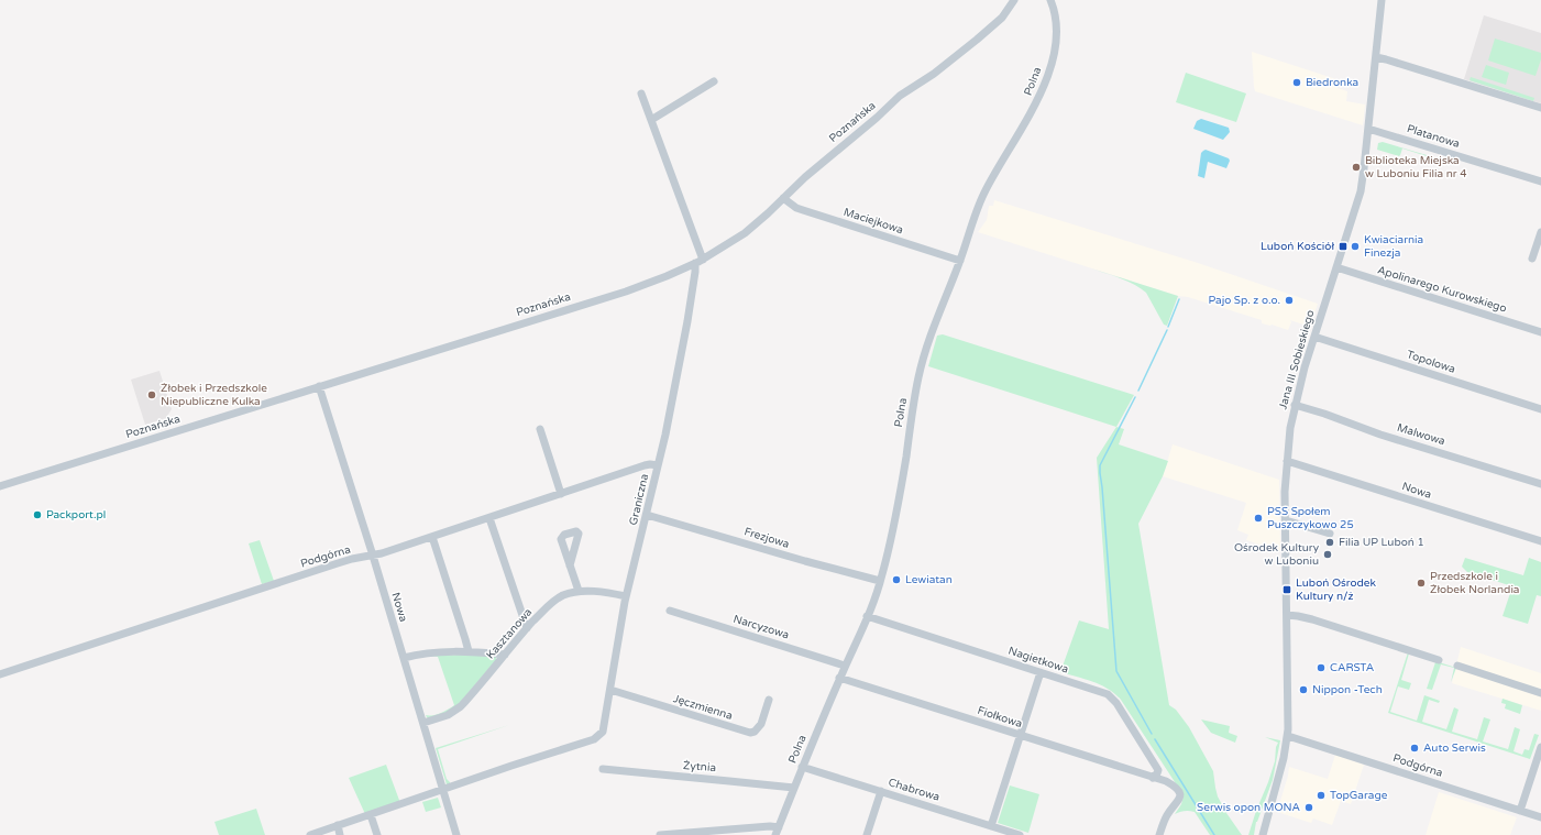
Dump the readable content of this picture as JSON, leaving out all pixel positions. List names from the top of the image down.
{
  "streets": {
    "street": [
      "Polna",
      "Poznańska",
      "Platanowa",
      "Maciejkowa",
      "Apolinarego Kurowskiego",
      "Jana III Sobieskiego",
      "Topolowa",
      "Malwowa",
      "Nowa",
      "Graniczna",
      "Frezjowa",
      "Podgórna",
      "Narcyzowa",
      "Kasztanowa",
      "Nagietkowa",
      "Jęczmienna",
      "Fiołkowa",
      "Żytnia",
      "Chabrowa"
    ]
  },
  "crossings": [
    ["Polna", "Maciejkowa"],
    ["Polna", "Frezjowa"],
    ["Polna", "Narcyzowa"],
    ["Polna", "Nagietkowa"],
    ["Polna", "Fiołkowa"],
    ["Polna", "Żytnia"],
    ["Polna", "Chabrowa"],
    ["Poznańska", "Maciejkowa"],
    ["Poznańska", "Nowa"],
    ["Poznańska", "Graniczna"],
    ["Platanowa", "Jana III Sobieskiego"],
    ["Apolinarego Kurowskiego", "Jana III Sobieskiego"],
    ["Jana III Sobieskiego", "Topolowa"],
    ["Jana III Sobieskiego", "Malwowa"],
    ["Jana III Sobieskiego", "Nowa"],
    ["Jana III Sobieskiego", "Podgórna"],
    ["Nowa", "Graniczna"],
    ["Nowa", "Podgórna"],
    ["Nowa", "Kasztanowa"],
    ["Graniczna", "Frezjowa"],
    ["Graniczna", "Podgórna"],
    ["Graniczna", "Kasztanowa"],
    ["Graniczna", "Jęczmienna"],
    ["Nagietkowa", "Fiołkowa"]
  ],
  "places": {
    "other": [
      "Biedronka",
      "Biblioteka Miejska w Luboniu Filia nr 4",
      "Kwiaciarnia Finezja",
      "Pajo Sp. z o.o.",
      "Żłobek i Przedszkole Niepubliczne Kulka",
      "Packport.pl",
      "PSS Społem Puszczykowo 25",
      "Filia UP Luboń 1",
      "Ośrodek Kultury w Luboniu",
      "Lewiatan",
      "Przedszkole i Żłobek Norlandia",
      "CARSTA",
      "Nippon -Tech",
      "Auto Serwis",
      "TopGarage",
      "Serwis opon MONA"
    ],
    "transit": ["Luboń Kościół", "Luboń Ośrodek Kultury n/ż"]
  }
}
